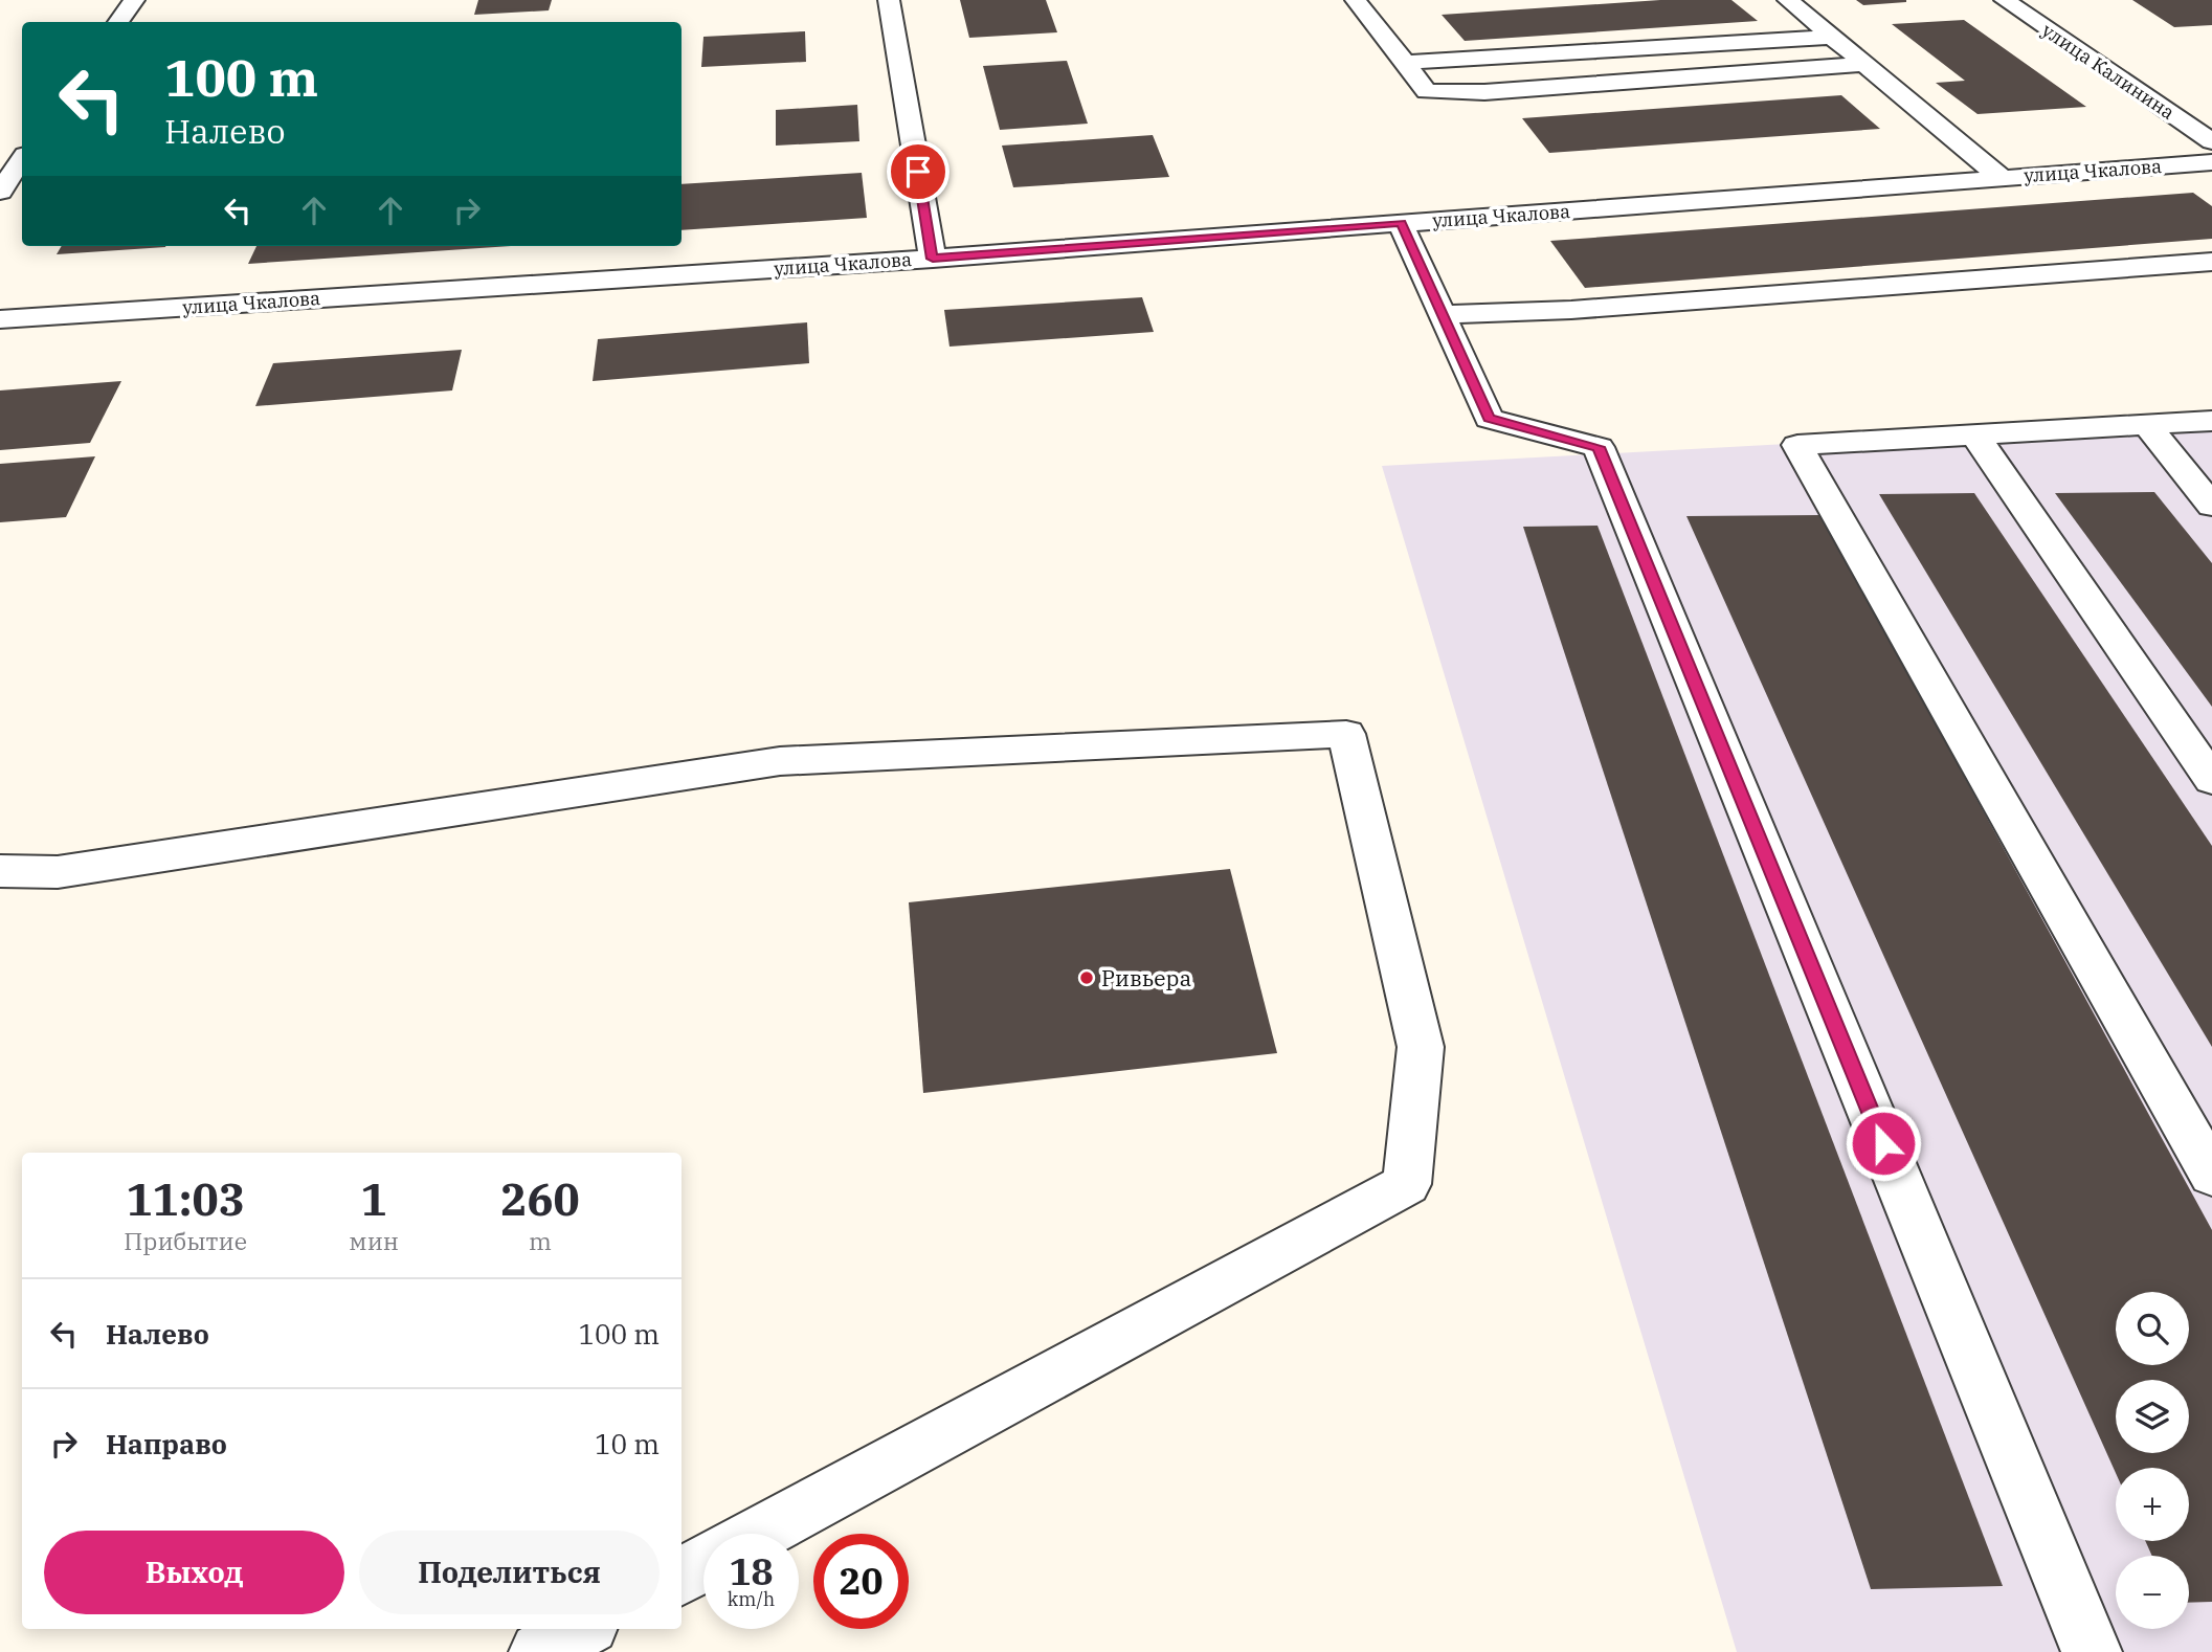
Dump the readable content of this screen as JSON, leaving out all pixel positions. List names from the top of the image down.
{
  "streets": {
    "street": ["улица Калинина", "улица Чкалова"]
  },
  "places": ["Ривьера"],
  "page": {
    "turn": ["100 m", "Налево"],
    "eta": [
      "11:03",
      "Прибытие",
      "1",
      "мин",
      "260",
      "m"
    ],
    "list": [
      {
        "name": "Налево",
        "value": "100 m"
      },
      {
        "name": "Направо",
        "value": "10 m"
      }
    ],
    "map_buttons": ["+", "−"],
    "buttons": ["Выход", "Поделиться"],
    "speed": "18 km/h",
    "limit": "20"
  }
}
